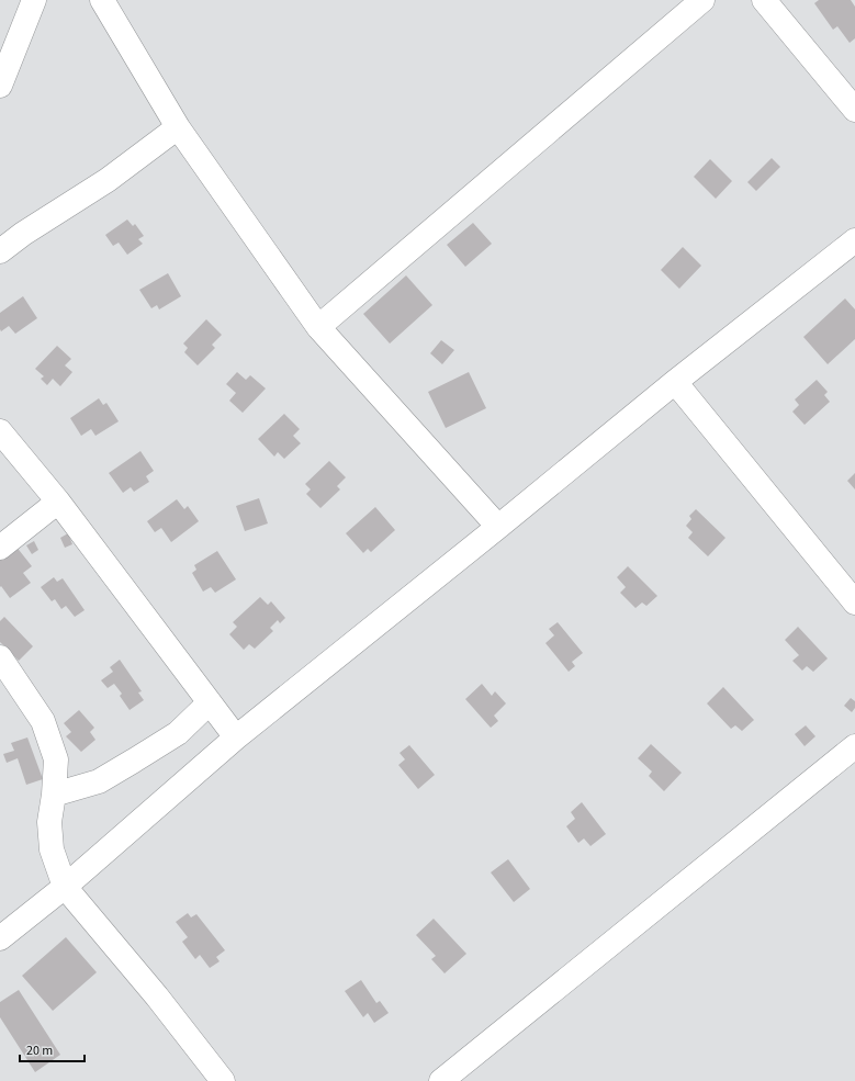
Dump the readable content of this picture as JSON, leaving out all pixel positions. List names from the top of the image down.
{
  "scale_bar": "20 m"
}
